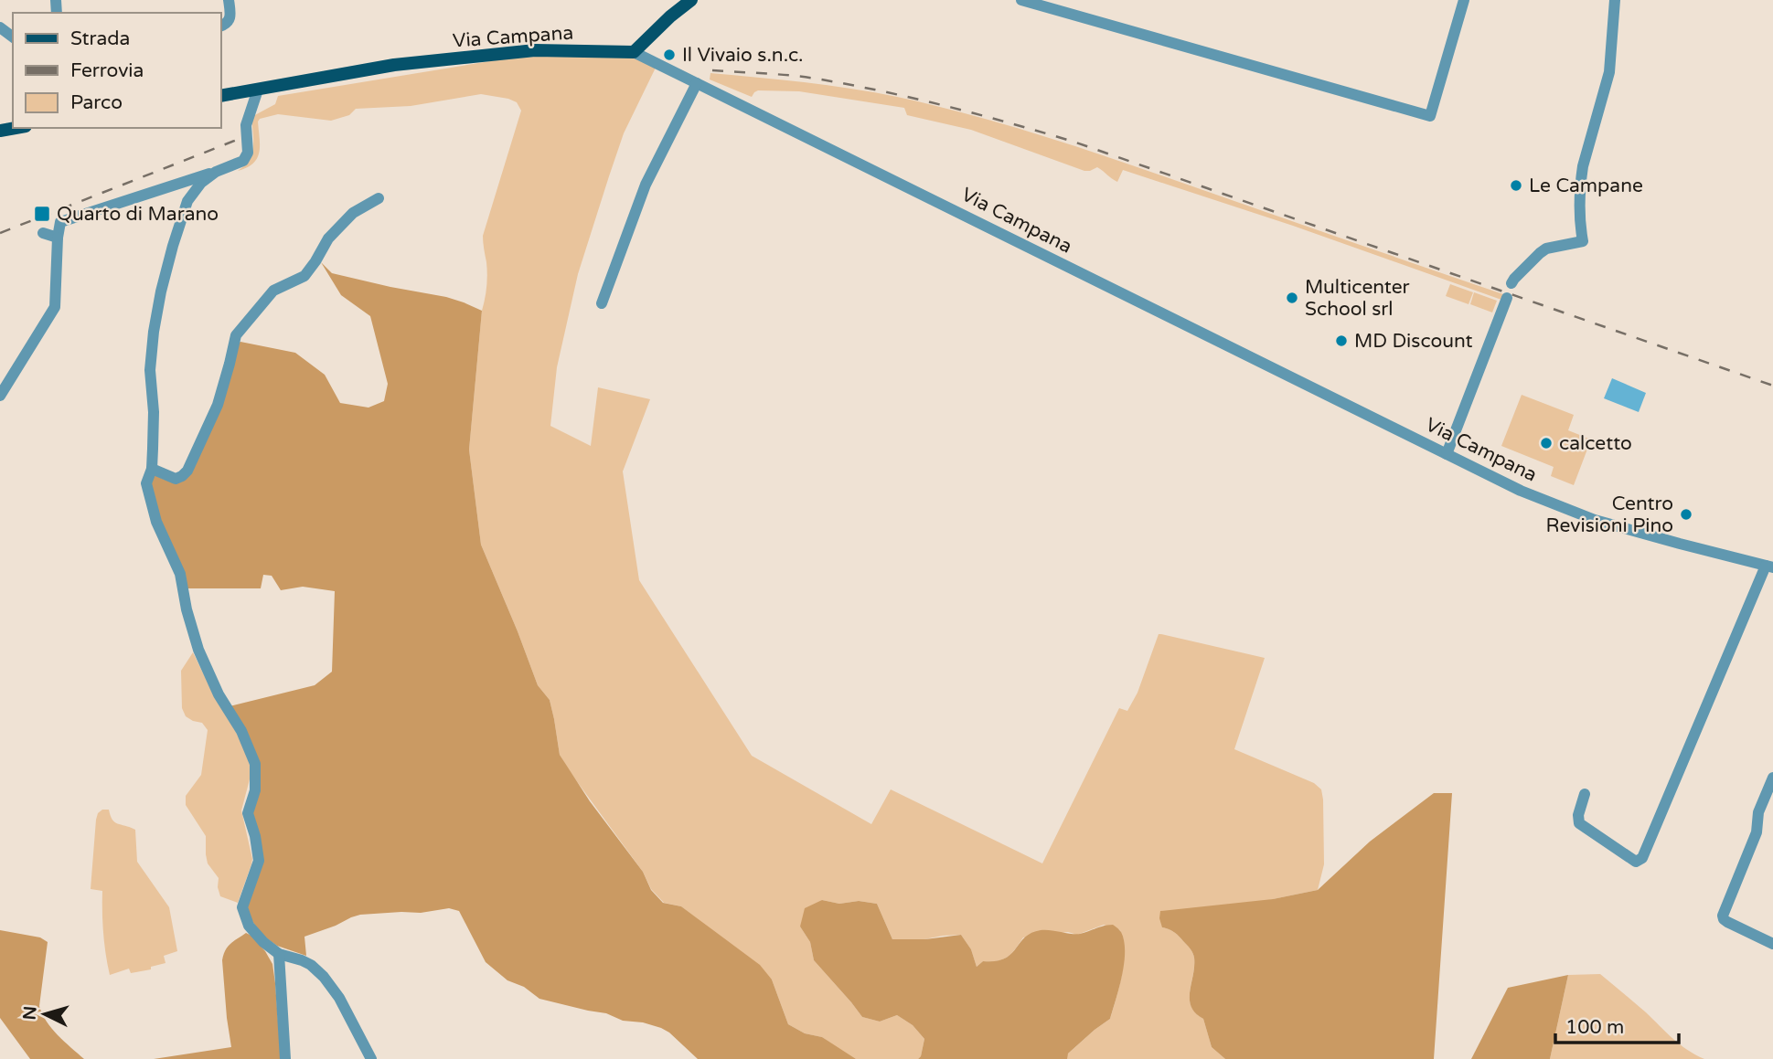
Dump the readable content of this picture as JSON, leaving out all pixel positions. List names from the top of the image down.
{
  "streets": {
    "main road": ["Via Campana"]
  },
  "places": {
    "other": [
      "Il Vivaio s.n.c.",
      "Le Campane",
      "Multicenter School srl",
      "MD Discount",
      "calcetto",
      "Centro Revisioni Pino"
    ],
    "transit": ["Quarto di Marano"]
  },
  "legend": ["Strada", "Ferrovia", "Parco"],
  "scale_bar": "100 m",
  "north": "left"
}
